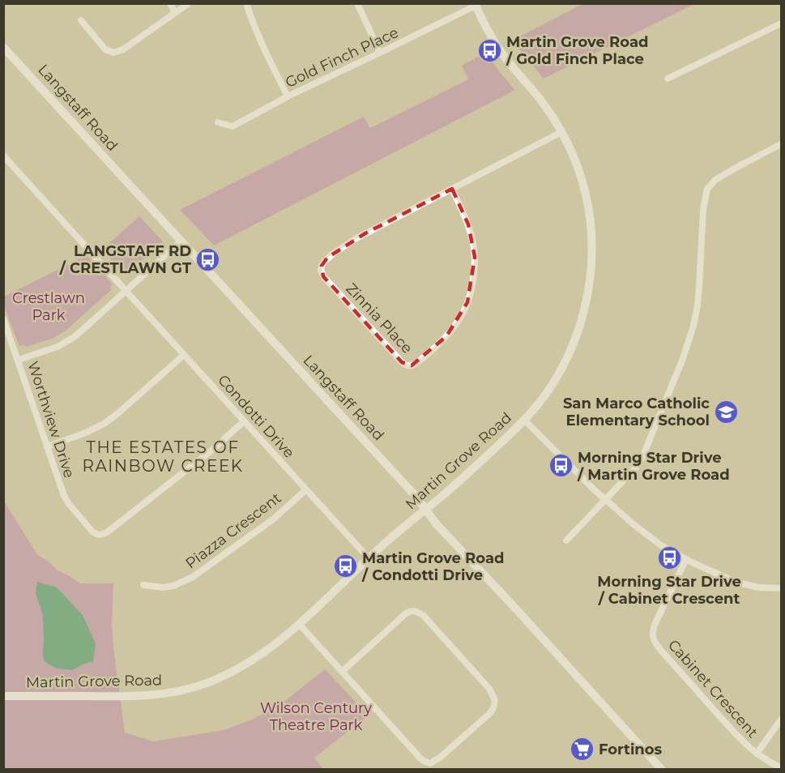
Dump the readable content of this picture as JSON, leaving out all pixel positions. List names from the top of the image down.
{
  "streets": {
    "street": [
      "Gold Finch Place",
      "Langstaff Road",
      "Zinnia Place",
      "Condotti Drive",
      "Worthview Drive",
      "Martin Grove Road",
      "Piazza Crescent",
      "Cabinet Crescent"
    ]
  },
  "crossings": [
    ["Gold Finch Place", "Martin Grove Road"],
    ["Langstaff Road", "Martin Grove Road"],
    ["Zinnia Place", "Martin Grove Road"],
    ["Condotti Drive", "Worthview Drive"],
    ["Condotti Drive", "Martin Grove Road"],
    ["Condotti Drive", "Piazza Crescent"]
  ],
  "districts": ["THE ESTATES OF RAINBOW CREEK"],
  "parks": ["Crestlawn Park", "Wilson Century Theatre Park"],
  "places": {
    "bus stop": [
      "Martin Grove Road / Gold Finch Place",
      "LANGSTAFF RD / CRESTLAWN GT",
      "Morning Star Drive / Martin Grove Road",
      "Morning Star Drive / Cabinet Crescent",
      "Martin Grove Road / Condotti Drive"
    ],
    "school or university": ["San Marco Catholic Elementary School"],
    "supermarket": ["Fortinos"]
  }
}
